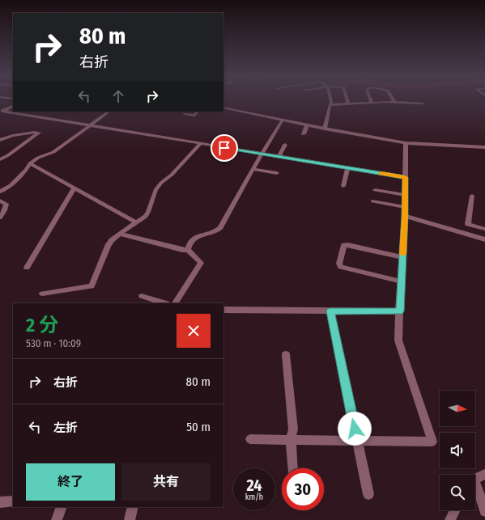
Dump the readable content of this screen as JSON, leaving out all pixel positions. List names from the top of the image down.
{
  "north": "right",
  "page": {
    "turn": ["80 m", "右折"],
    "heading": ["2 分", "530 m · 10:09"],
    "list": [
      {
        "name": "右折",
        "value": "80 m"
      },
      {
        "name": "左折",
        "value": "50 m"
      }
    ],
    "buttons": ["終了", "共有"],
    "speed": "24 km/h",
    "limit": "30"
  }
}
